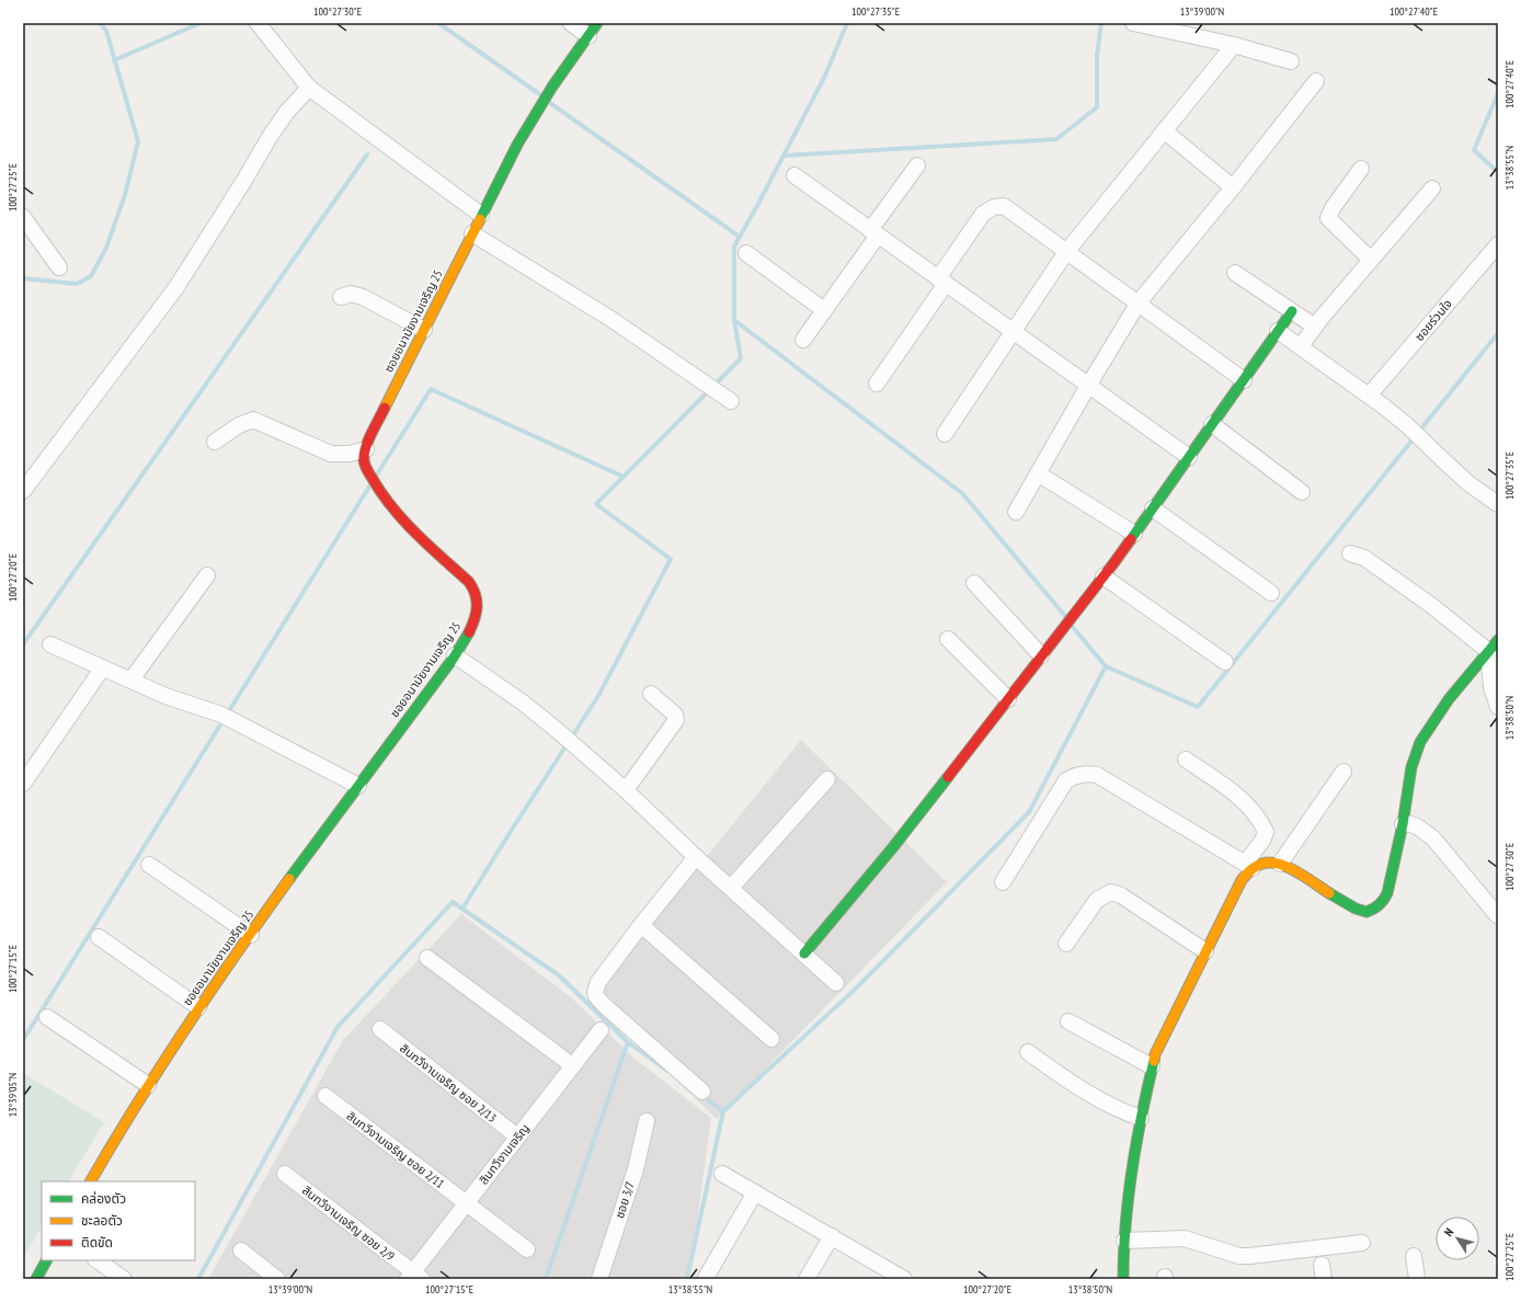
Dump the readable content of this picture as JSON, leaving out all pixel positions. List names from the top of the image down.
{
  "streets": {
    "street": [
      "ซอยร่วมใจ",
      "ซอยอนามัยงามเจริญ 25",
      "สินทวีงามเจริญ ซอย 2/13",
      "สินทวีงามเจริญ ซอย 2/11",
      "สินทวีงามเจริญ",
      "ซอย 3/7",
      "สินทวีงามเจริญ ซอย 2/9"
    ]
  },
  "crossings": [
    ["สินทวีงามเจริญ ซอย 2/13", "สินทวีงามเจริญ"],
    ["สินทวีงามเจริญ ซอย 2/11", "สินทวีงามเจริญ"],
    ["สินทวีงามเจริญ", "สินทวีงามเจริญ ซอย 2/9"]
  ],
  "legend": ["คล่องตัว", "ชะลอตัว", "ติดขัด"],
  "north": "top left",
  "coordinates": [
    "100°27'30\"E",
    "100°27'35\"E",
    "13°39'00\"N",
    "100°27'40\"E",
    "13°38'55\"N",
    "100°27'25\"E",
    "100°27'20\"E",
    "13°38'50\"N",
    "100°27'15\"E",
    "13°39'05\"N"
  ]
}
